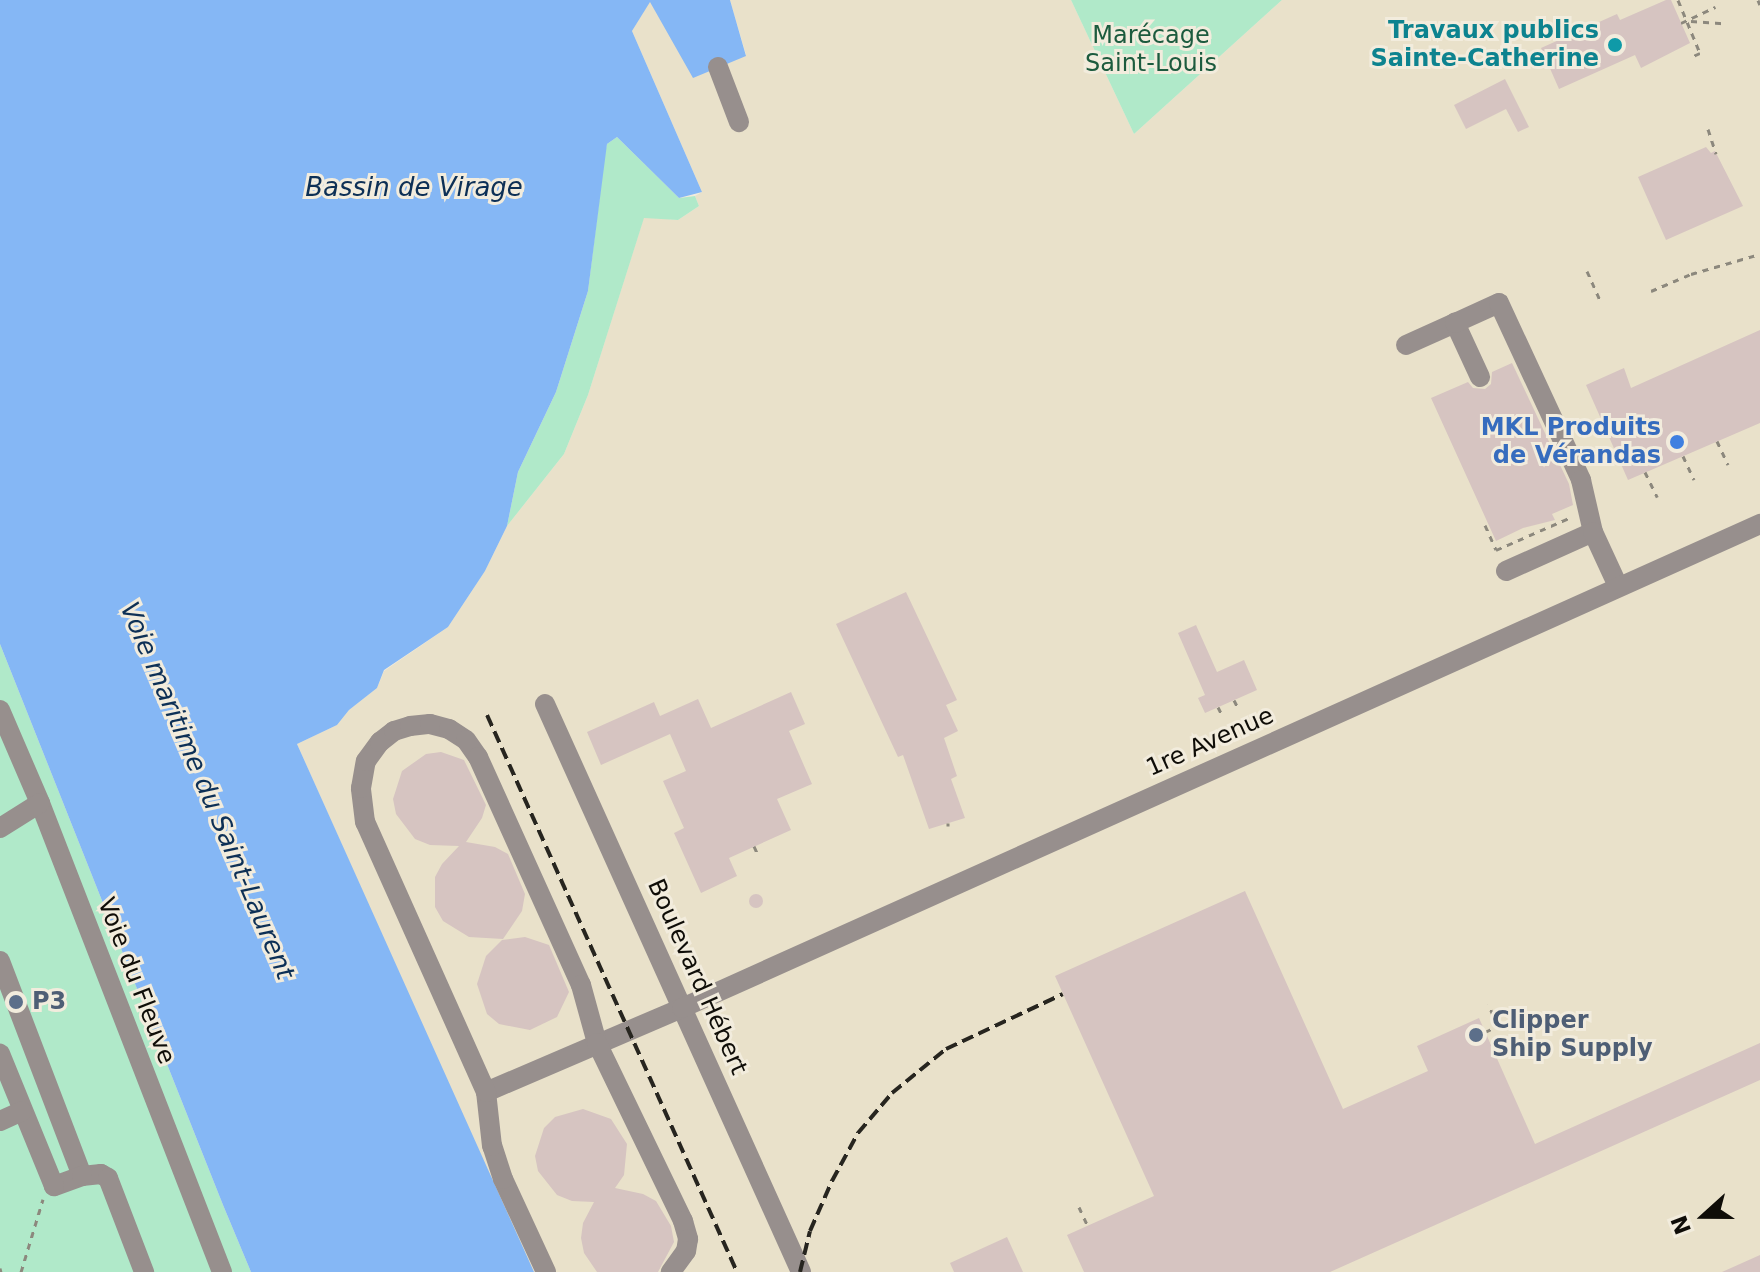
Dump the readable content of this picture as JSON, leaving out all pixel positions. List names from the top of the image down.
{
  "streets": {
    "street": ["1re Avenue", "Boulevard Hébert", "Voie du Fleuve"]
  },
  "crossings": [
    ["1re Avenue", "Boulevard Hébert"]
  ],
  "water": ["Bassin de Virage", "Voie maritime du Saint-Laurent"],
  "parks": ["Marécage Saint-Louis"],
  "places": [
    "Travaux publics Sainte-Catherine",
    "MKL Produits de Vérandas",
    "P3",
    "Clipper Ship Supply"
  ],
  "north": "left"
}
